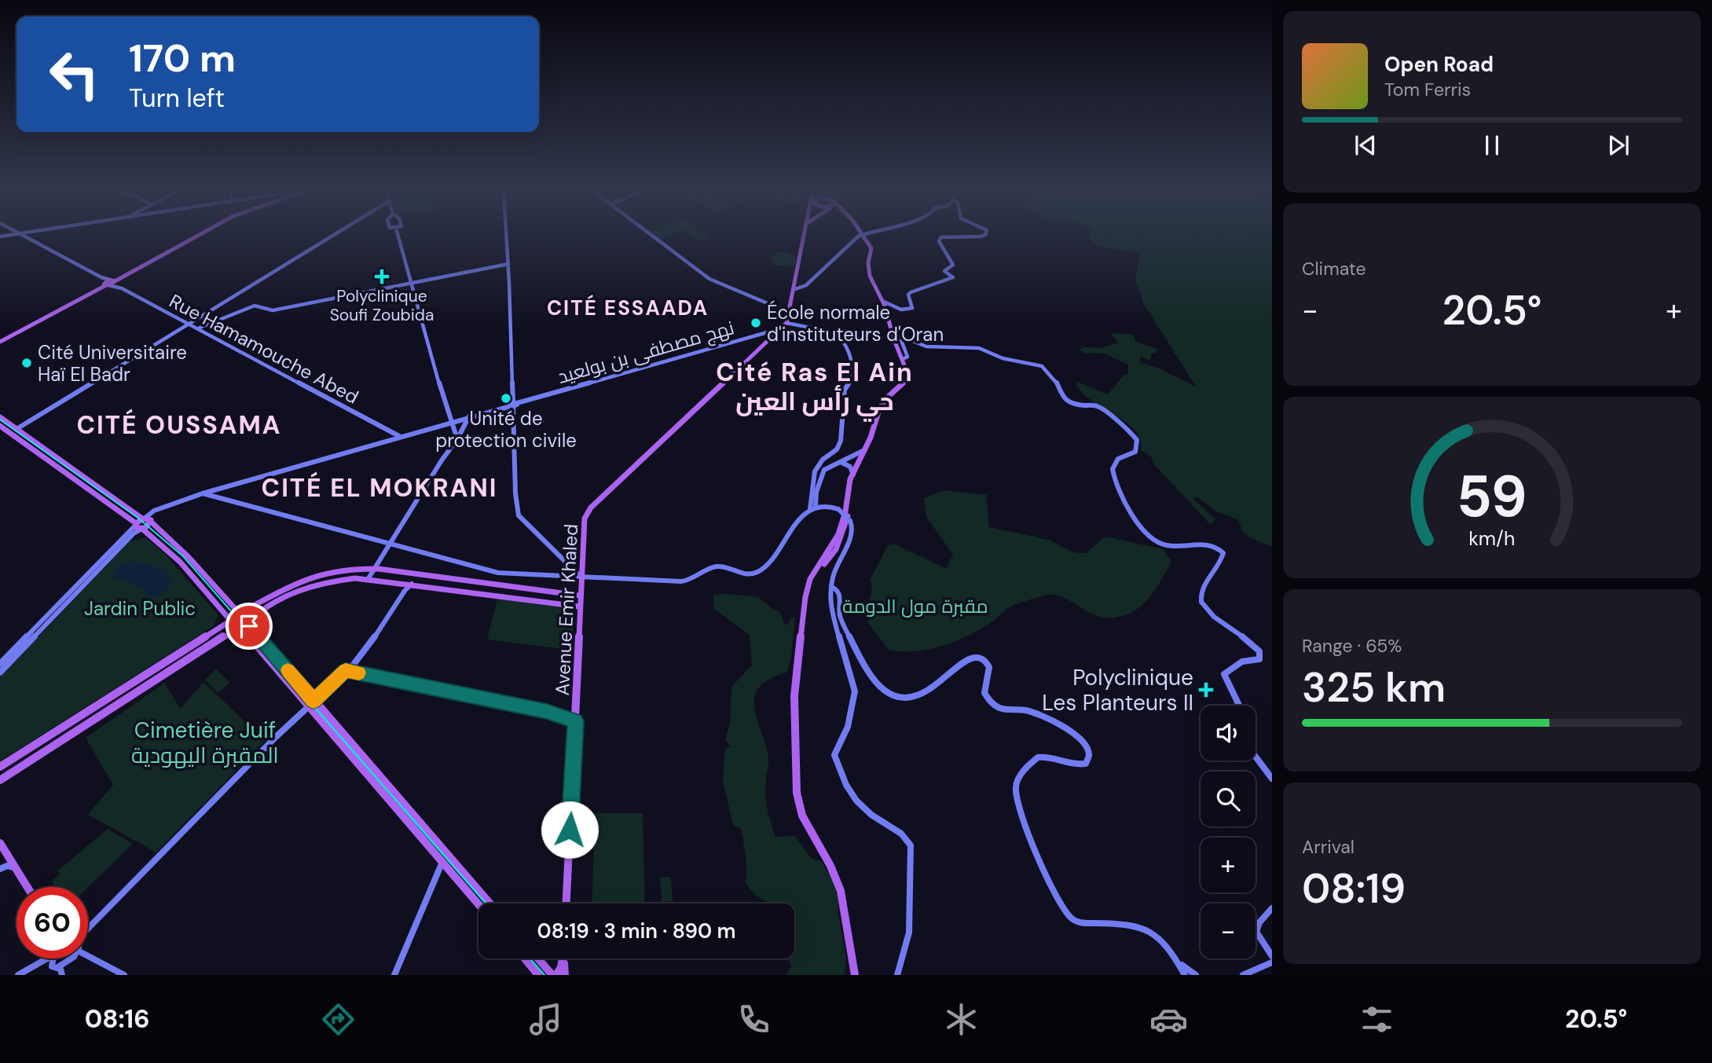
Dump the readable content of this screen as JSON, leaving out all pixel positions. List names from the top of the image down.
{
  "streets": {
    "main road": ["Rue Hamamouche Abed", "نهج مصطفى بن بولعيد", "Avenue Emir Khaled"]
  },
  "crossings": [
    ["Rue Hamamouche Abed", "نهج مصطفى بن بولعيد"],
    ["نهج مصطفى بن بولعيد", "Avenue Emir Khaled"]
  ],
  "districts": [
    "CITÉ ESSAADA",
    "Cité Ras El Ain حي رأس العين",
    "CITÉ OUSSAMA",
    "CITÉ EL MOKRANI"
  ],
  "parks": ["مقبرة مول الدومة", "Jardin Public", "Cimetière Juif المقبرة اليهودية"],
  "places": {
    "health": ["Polyclinique Soufi Zoubida", "Polyclinique Les Planteurs II"],
    "other": ["École normale d'instituteurs d'Oran", "Cité Universitaire Haï El Badr", "Unité de protection civile"]
  },
  "page": {
    "turn": ["170 m", "Turn left"],
    "song": ["Open Road", "Tom Ferris"],
    "tile": [
      "Climate",
      ["Range · 65%", "325 km"],
      ["Arrival", "08:19"]
    ],
    "heat": ["−", "20.5°", "+"],
    "map_buttons": ["+", "−"],
    "limit": "60",
    "trip": "08:19 · 3 min · 890 m",
    "tabs": ["08:16", "20.5°"],
    "gauge": ["59", "km/h"]
  }
}
